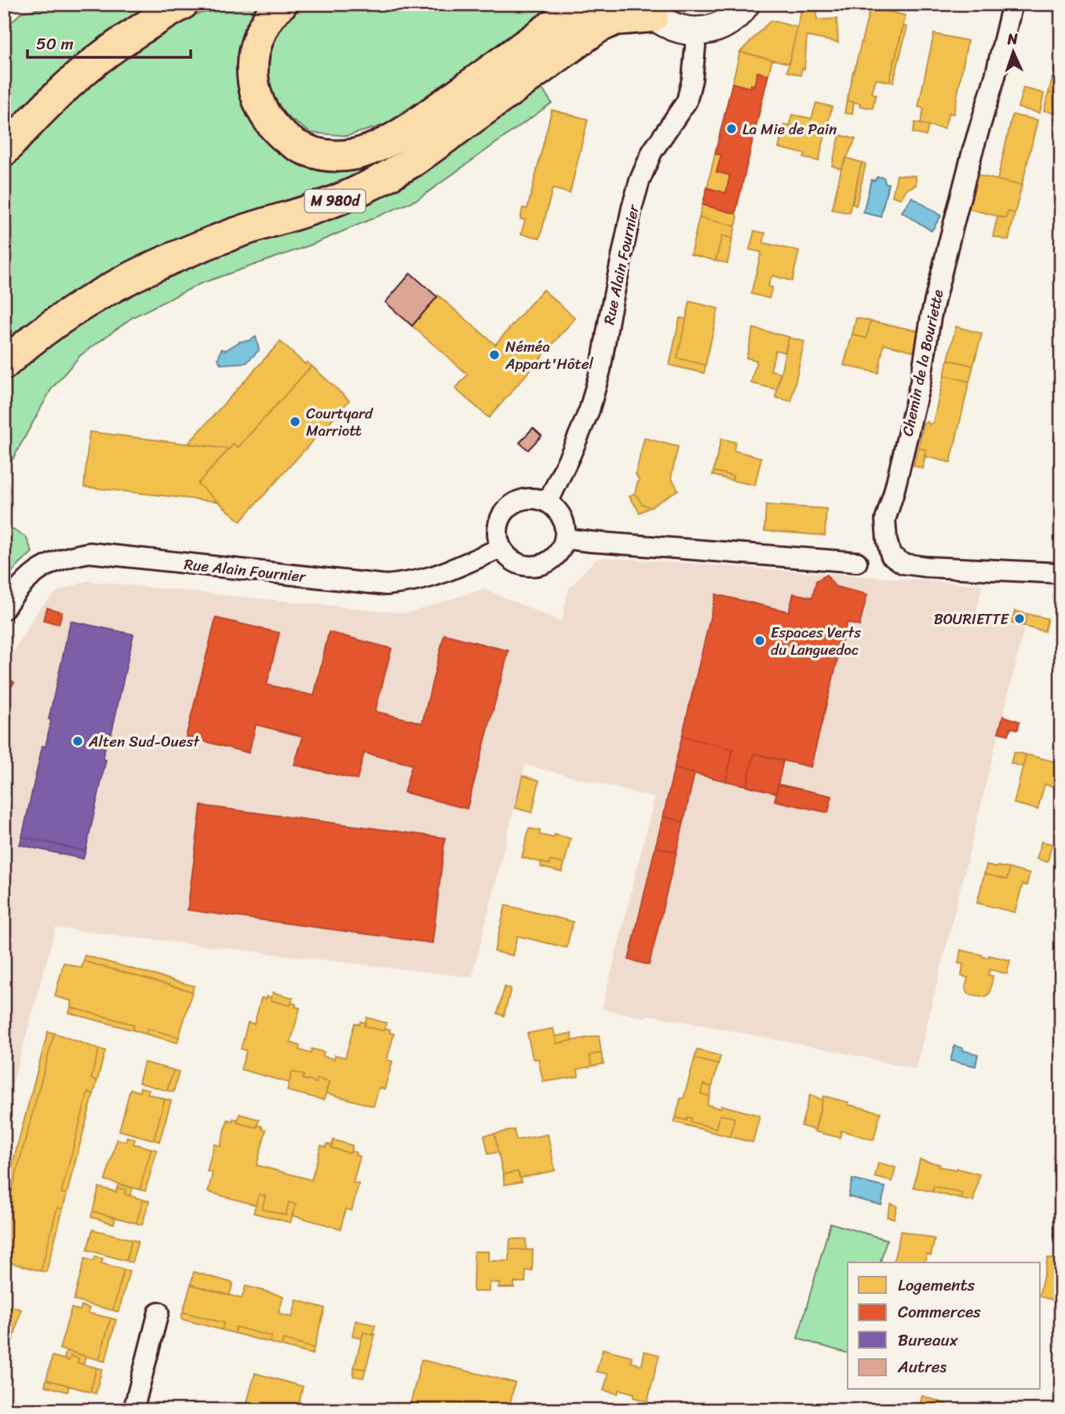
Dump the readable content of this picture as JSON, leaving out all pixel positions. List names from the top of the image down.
{
  "streets": {
    "highway": ["M 980d"],
    "street": ["Rue Alain Fournier", "Chemin de la Bouriette"]
  },
  "places": [
    "La Mie de Pain",
    "Néméa Appart'Hôtel",
    "Courtyard Marriott",
    "BOURIETTE",
    "Espaces Verts du Languedoc",
    "Alten Sud-Ouest"
  ],
  "legend": [
    "Logements",
    "Commerces",
    "Bureaux",
    "Autres"
  ],
  "scale_bar": "50 m",
  "north": "top"
}
